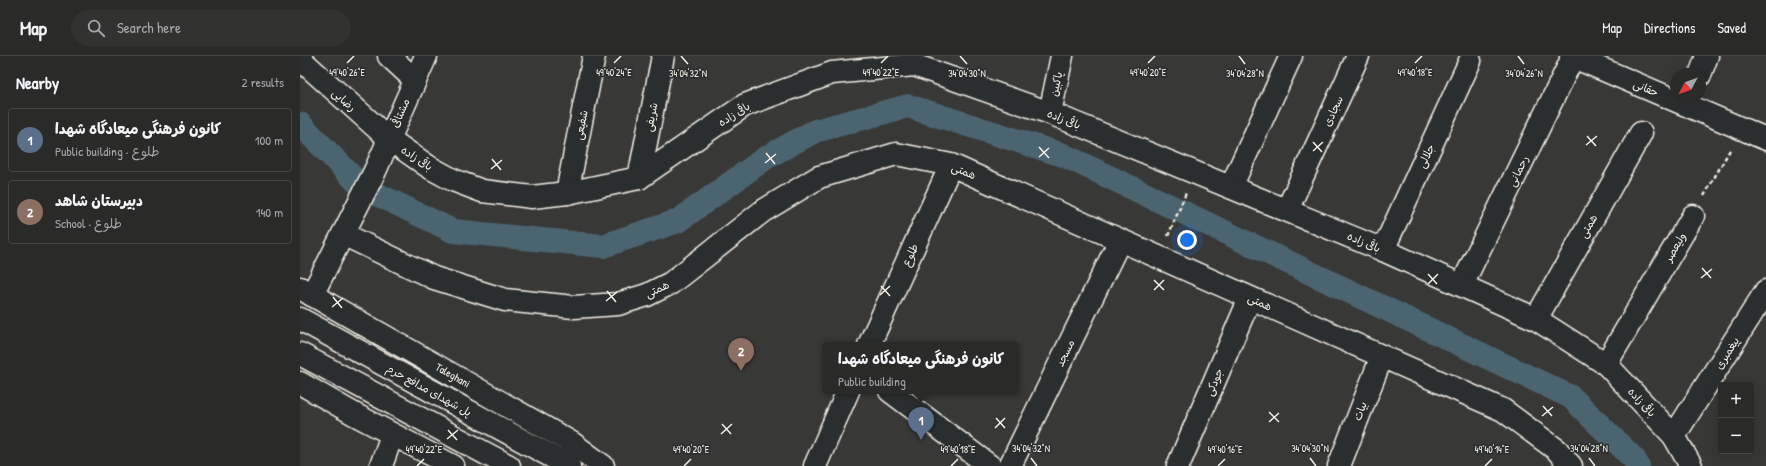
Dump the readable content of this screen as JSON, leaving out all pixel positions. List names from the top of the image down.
{
  "streets": {
    "street": [
      "پاکبین",
      "حقانی",
      "رضایی",
      "سجادی",
      "مشتاقی",
      "باقی زاده",
      "شریفی",
      "شفیعی",
      "جلالی",
      "همتی",
      "رحمانی",
      "ولیعصر",
      "طلوع",
      "مسجد",
      "پیغمبری",
      "Taleghani",
      "جودکی",
      "پل شهدای مدافع حرم",
      "بیات"
    ]
  },
  "crossings": [
    ["پاکبین", "باقی زاده"],
    ["حقانی", "رحمانی"],
    ["رضایی", "مشتاقی"],
    ["رضایی", "باقی زاده"],
    ["سجادی", "باقی زاده"],
    ["مشتاقی", "باقی زاده"],
    ["مشتاقی", "همتی"],
    ["مشتاقی", "Taleghani"],
    ["باقی زاده", "شریفی"],
    ["باقی زاده", "شفیعی"],
    ["باقی زاده", "جلالی"],
    ["باقی زاده", "همتی"],
    ["باقی زاده", "رحمانی"],
    ["باقی زاده", "ولیعصر"],
    ["باقی زاده", "پیغمبری"],
    ["همتی", "طلوع"],
    ["همتی", "مسجد"],
    ["همتی", "جودکی"],
    ["همتی", "بیات"]
  ],
  "north": "bottom left",
  "page": {
    "header": "Map",
    "search": "Search here",
    "nav": ["Map", "Directions", "Saved"],
    "heading": ["Nearby", "2 results"],
    "list": [
      {
        "mark": "1",
        "name": "کانون فرهنگی میعادگاه شهدا",
        "note": "Public building · طلوع",
        "value": "100 m"
      },
      {
        "mark": "2",
        "name": "دبیرستان شاهد",
        "note": "School · طلوع",
        "value": "140 m"
      }
    ],
    "pins": ["2", "1"],
    "popup": ["کانون فرهنگی میعادگاه شهدا", "Public building"],
    "map_buttons": ["+", "−"]
  },
  "coordinates": [
    "49°40'26\"E",
    "49°40'24\"E",
    "49°40'22\"E",
    "49°40'20\"E",
    "49°40'18\"E",
    "34°04'32\"N",
    "34°04'30\"N",
    "34°04'28\"N",
    "34°04'26\"N",
    "49°40'16\"E",
    "49°40'14\"E"
  ]
}
